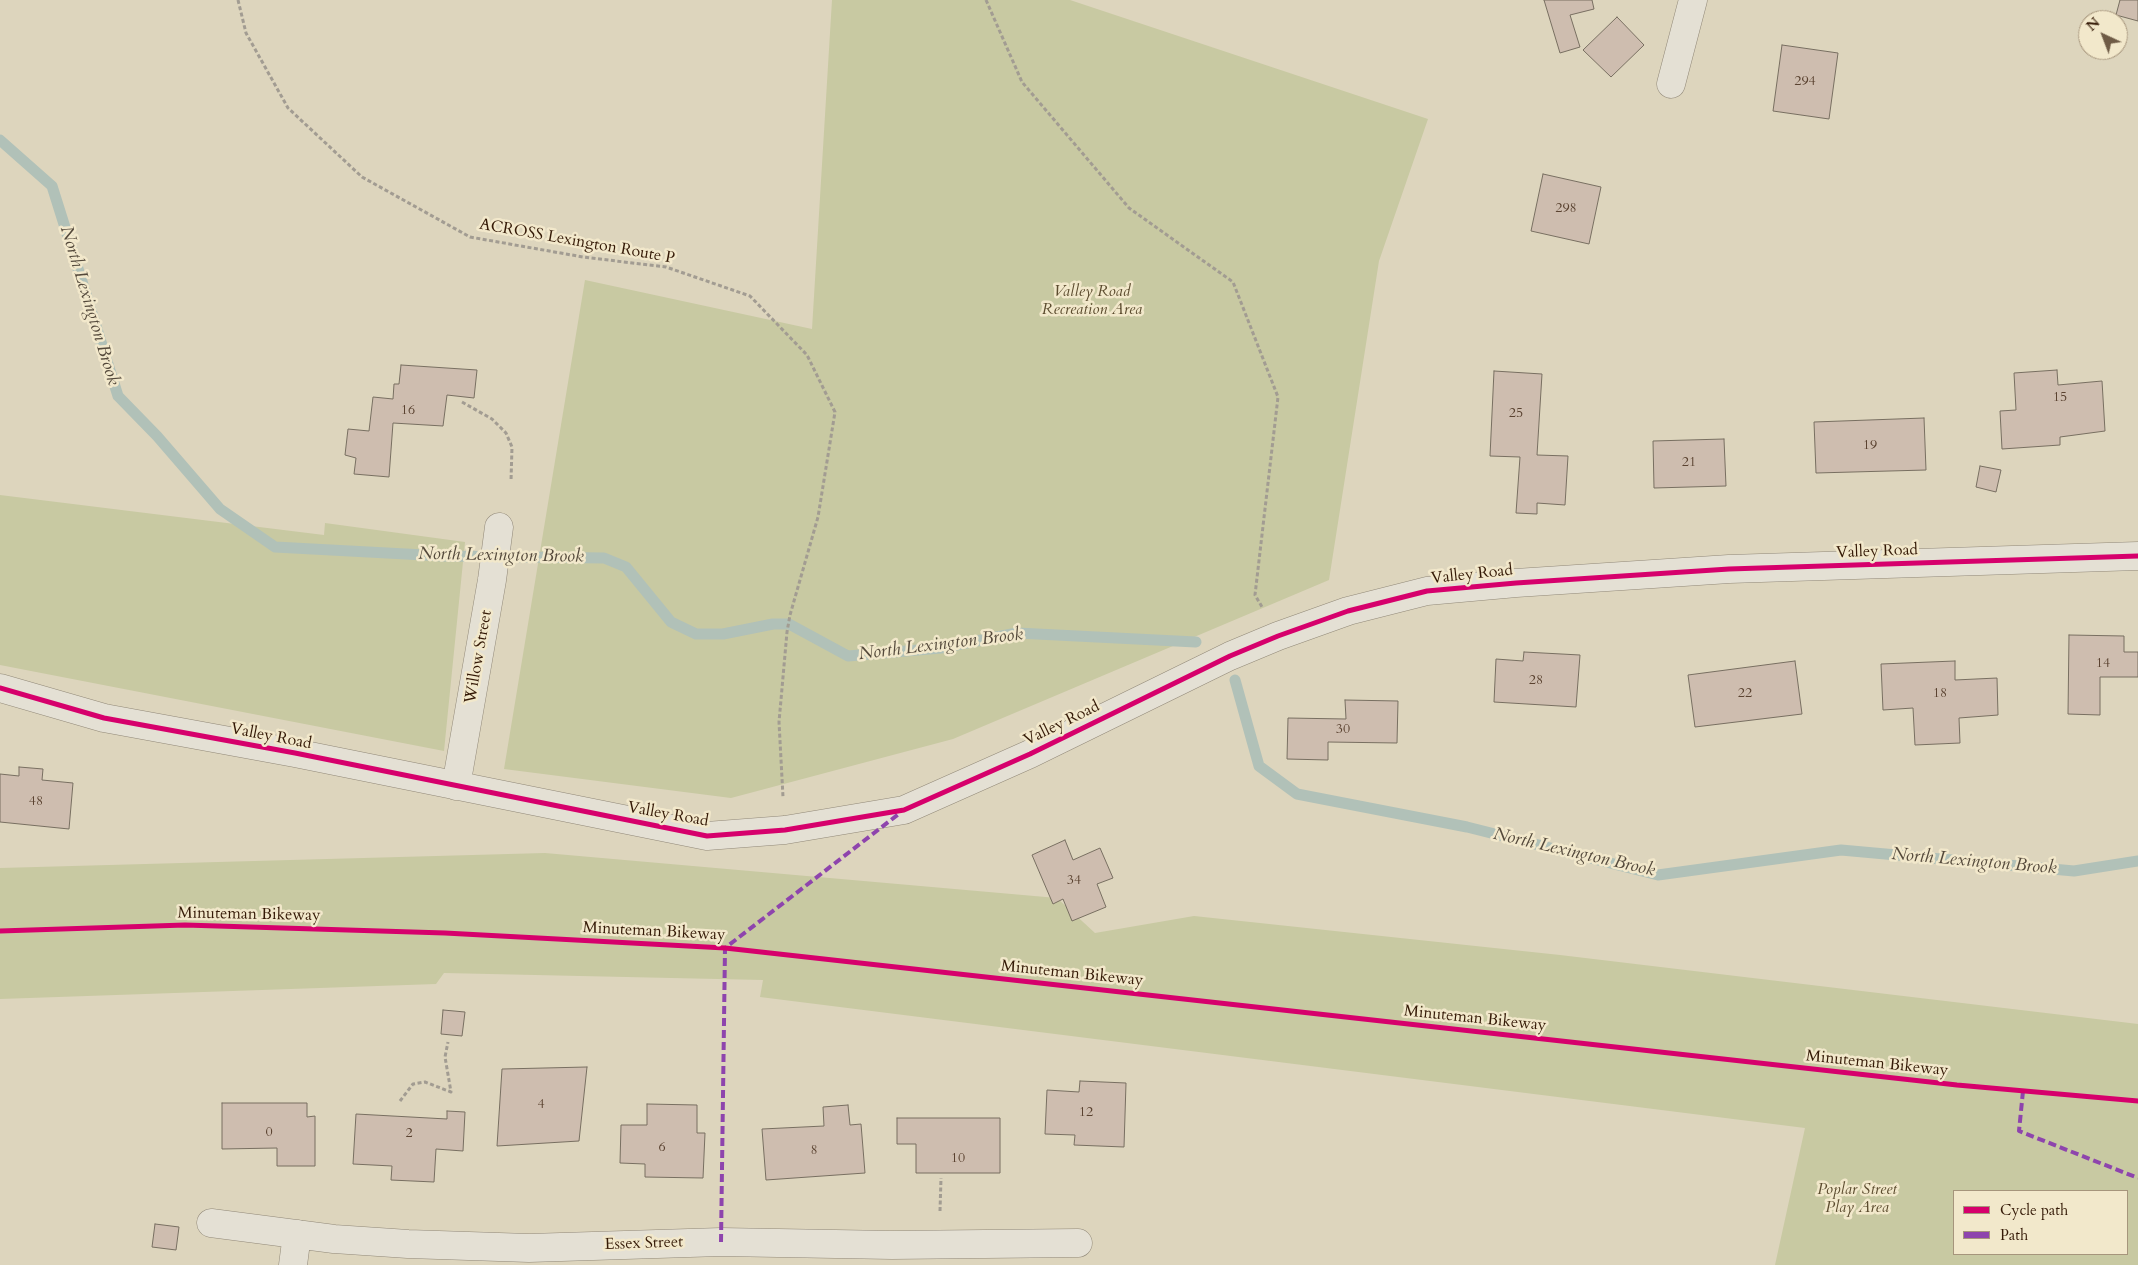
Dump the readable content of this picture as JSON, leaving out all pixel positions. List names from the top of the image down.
{
  "streets": {
    "street": ["Valley Road", "Willow Street", "Essex Street"],
    "path": ["ACROSS Lexington Route P"],
    "cycle path": ["Minuteman Bikeway"]
  },
  "crossings": [
    ["ACROSS Lexington Route P", "Valley Road"],
    ["Valley Road", "Willow Street"]
  ],
  "water": ["North Lexington Brook"],
  "parks": ["Valley Road Recreation Area", "Poplar Street Play Area"],
  "house_numbers": [
    "294",
    "298",
    "15",
    "16",
    "25",
    "19",
    "21",
    "14",
    "28",
    "22",
    "18",
    "30",
    "48",
    "34",
    "4",
    "12",
    "0",
    "2",
    "6",
    "8",
    "10"
  ],
  "legend": ["Cycle path", "Path"],
  "north": "top left"
}
